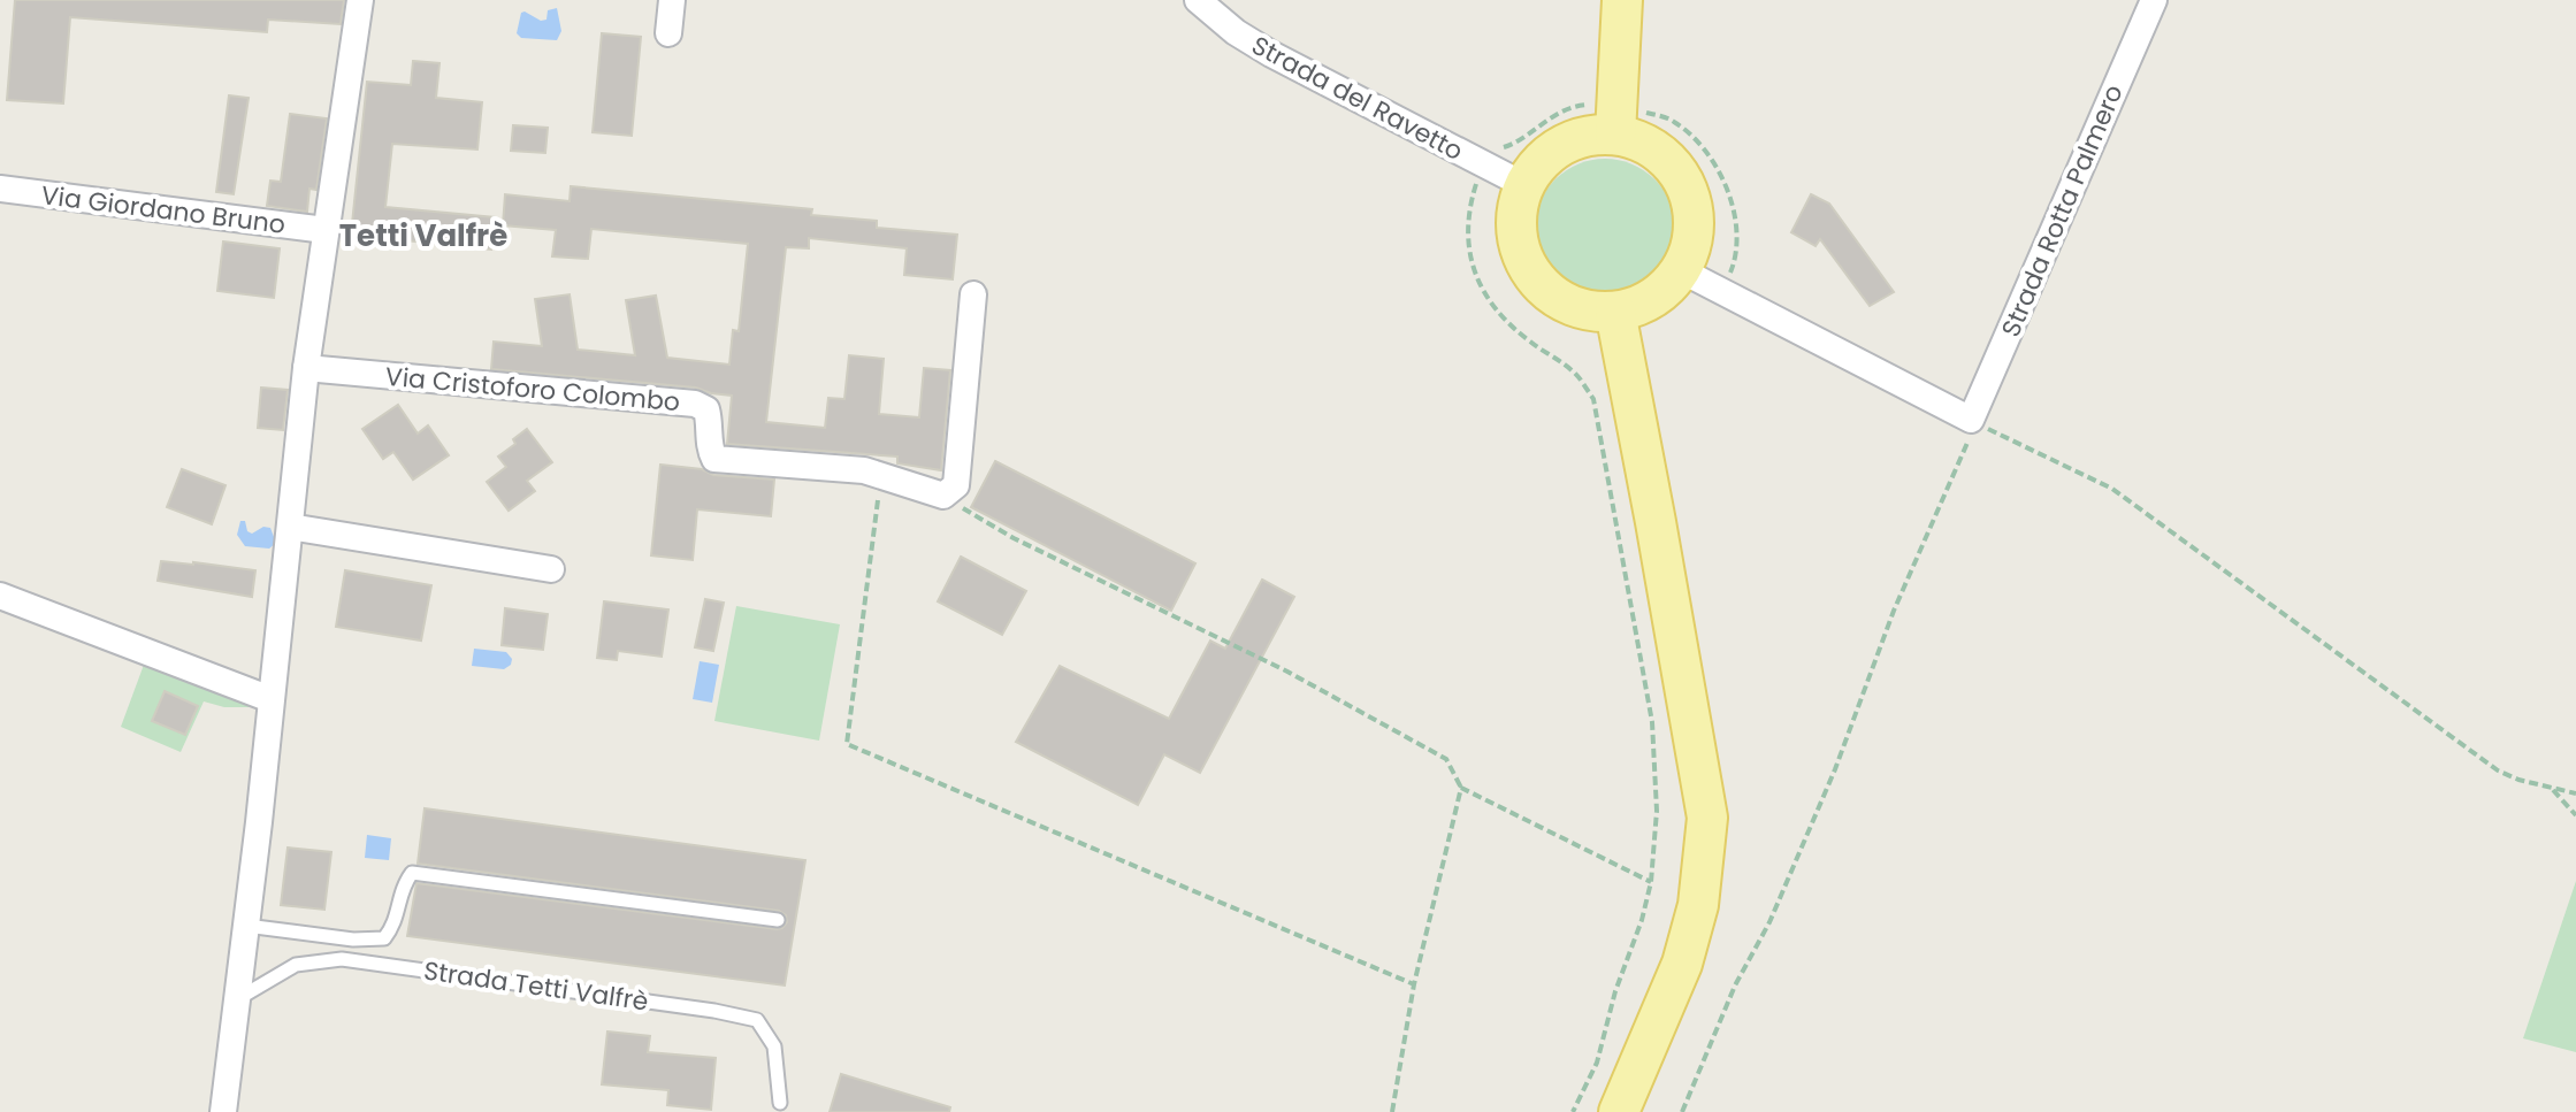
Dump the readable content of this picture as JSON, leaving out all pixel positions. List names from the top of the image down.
{
  "streets": {
    "street": [
      "Strada del Ravetto",
      "Via Giordano Bruno",
      "Strada Rotta Palmero",
      "Via Cristoforo Colombo"
    ],
    "lane": ["Strada Tetti Valfrè"]
  },
  "districts": ["Tetti Valfrè"]
}
